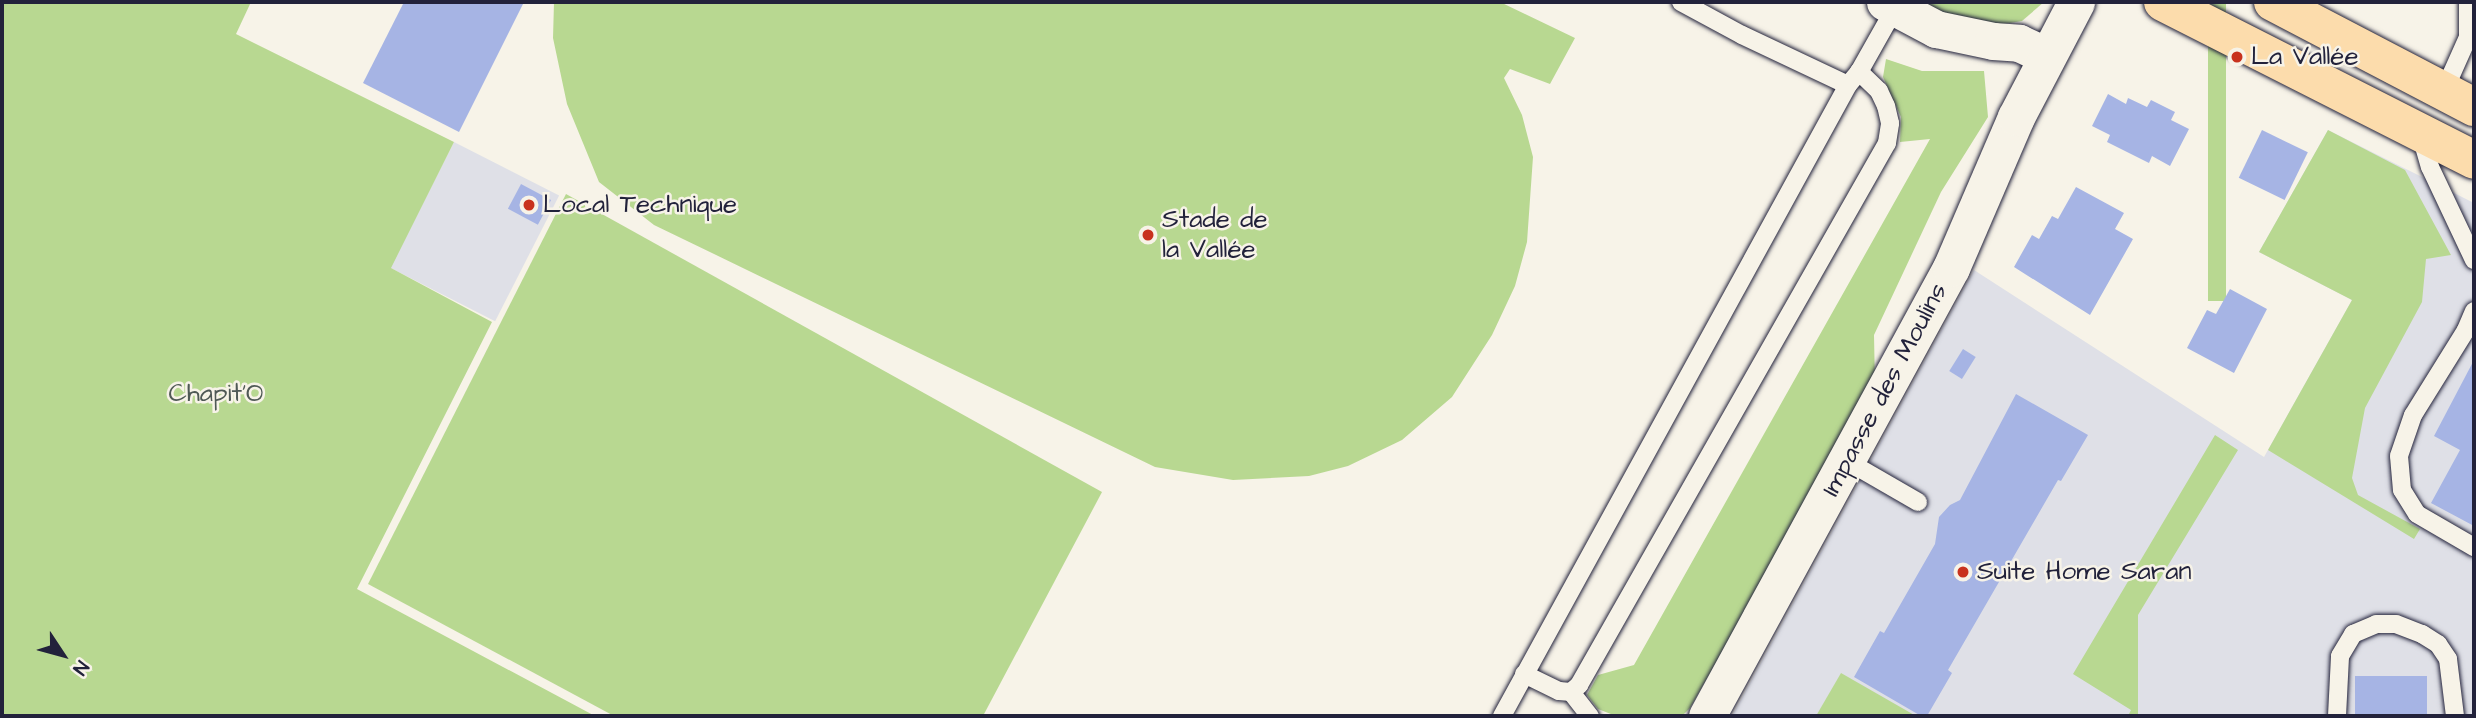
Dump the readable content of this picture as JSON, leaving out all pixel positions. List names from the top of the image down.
{
  "streets": {
    "street": ["Impasse des Moulins"]
  },
  "parks": ["Chapit'O"],
  "places": [
    "La Vallée",
    "Local Technique",
    "Stade de la Vallée",
    "Suite Home Saran"
  ],
  "north": "bottom right"
}
